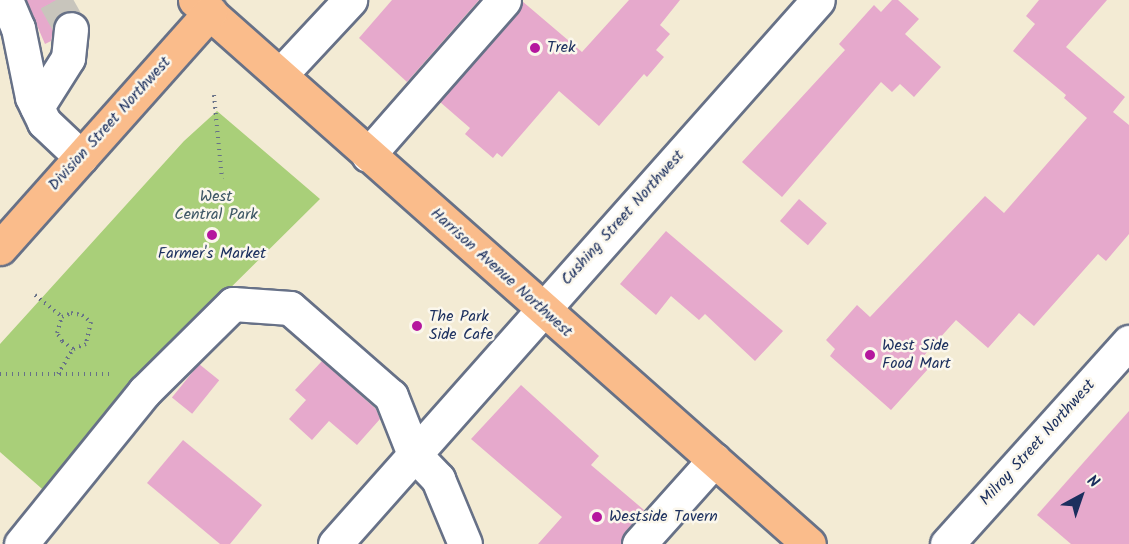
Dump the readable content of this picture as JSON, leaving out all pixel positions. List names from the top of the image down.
{
  "streets": {
    "main road": ["Division Street Northwest", "Harrison Avenue Northwest"],
    "street": ["Cushing Street Northwest", "Milroy Street Northwest"]
  },
  "crossings": [
    ["Division Street Northwest", "Harrison Avenue Northwest"],
    ["Cushing Street Northwest", "Harrison Avenue Northwest"]
  ],
  "parks": ["West Central Park"],
  "places": [
    "Trek",
    "Farmer's Market",
    "The Park Side Cafe",
    "West Side Food Mart",
    "Westside Tavern"
  ],
  "north": "top right"
}
